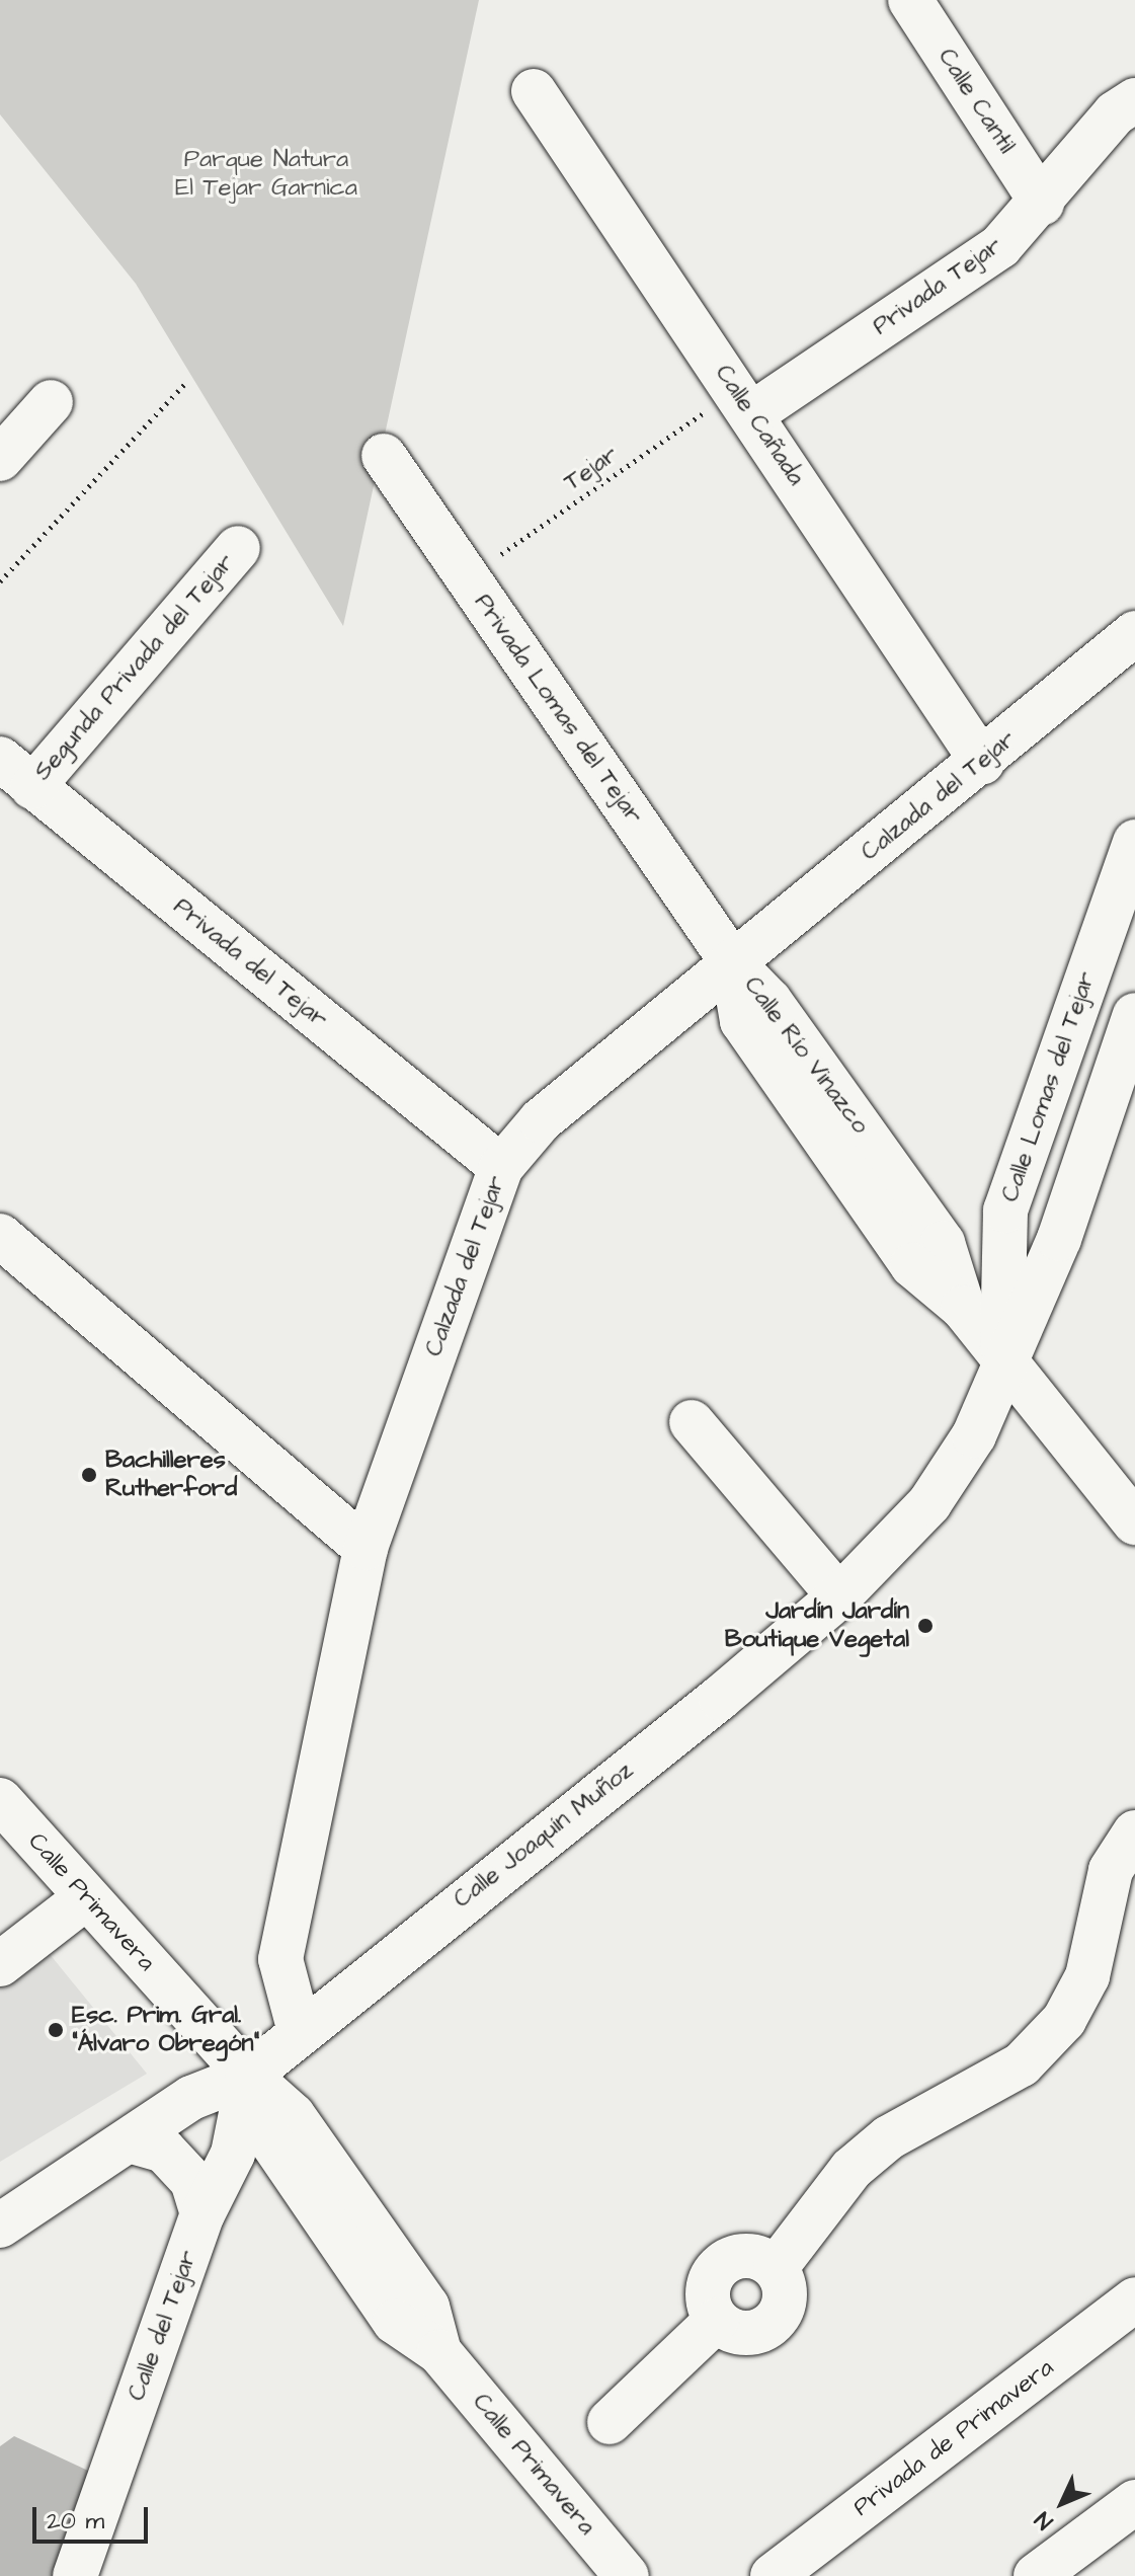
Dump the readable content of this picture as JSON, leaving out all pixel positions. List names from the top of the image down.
{
  "streets": {
    "street": [
      "Calle Cantil",
      "Privada Tejar",
      "Calle Cañada",
      "Segunda Privada del Tejar",
      "Privada Lomas del Tejar",
      "Calzada del Tejar",
      "Privada del Tejar",
      "Calle Río Vinazco",
      "Calle Lomas del Tejar",
      "Calle Joaquín Muñoz",
      "Calle Primavera",
      "Calle del Tejar",
      "Privada de Primavera"
    ],
    "path": ["Tejar"]
  },
  "crossings": [
    ["Calle Cantil", "Privada Tejar"],
    ["Privada Tejar", "Calle Cañada"],
    ["Privada Tejar", "Tejar"],
    ["Calle Cañada", "Tejar"],
    ["Calle Cañada", "Calzada del Tejar"],
    ["Tejar", "Privada Lomas del Tejar"],
    ["Segunda Privada del Tejar", "Privada del Tejar"],
    ["Privada Lomas del Tejar", "Calzada del Tejar"],
    ["Privada Lomas del Tejar", "Calle Río Vinazco"],
    ["Calzada del Tejar", "Privada del Tejar"],
    ["Calzada del Tejar", "Calle Río Vinazco"],
    ["Calzada del Tejar", "Calle Joaquín Muñoz"],
    ["Calle Río Vinazco", "Calle Lomas del Tejar"],
    ["Calle Río Vinazco", "Calle Joaquín Muñoz"],
    ["Calle Lomas del Tejar", "Calle Joaquín Muñoz"],
    ["Calle Joaquín Muñoz", "Calle Primavera"],
    ["Calle Joaquín Muñoz", "Calle del Tejar"],
    ["Calle Primavera", "Calle del Tejar"]
  ],
  "parks": ["Parque Natura El Tejar Garnica"],
  "places": ["Bachilleres Rutherford", "Jardín Jardín Boutique Vegetal", "Esc. Prim. Gral. \"Álvaro Obregón\""],
  "scale_bar": "20 m",
  "north": "bottom left"
}
